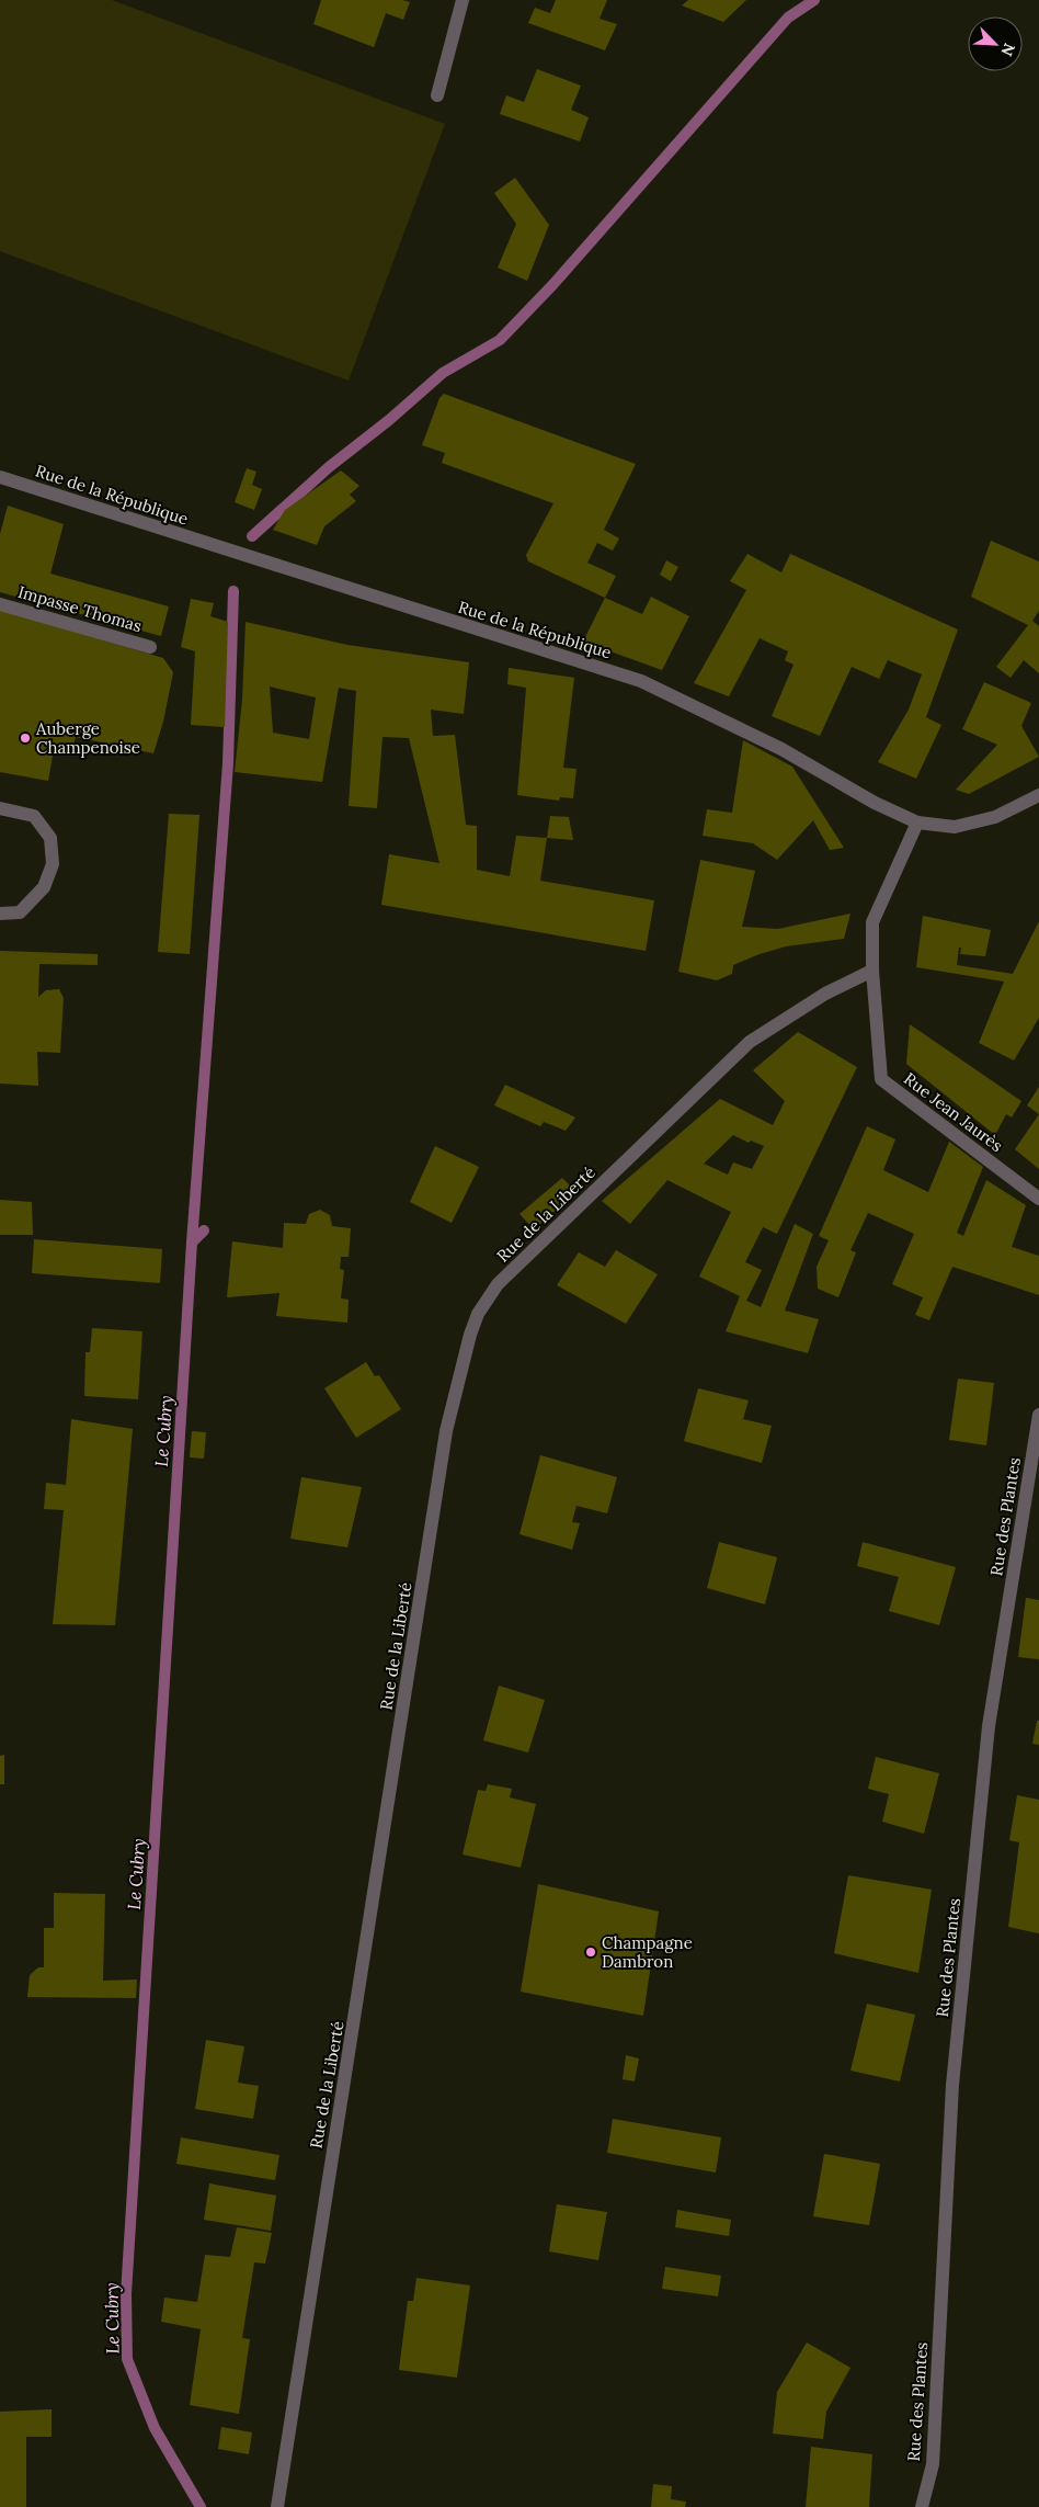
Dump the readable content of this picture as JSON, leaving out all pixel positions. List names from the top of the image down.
{
  "streets": {
    "street": [
      "Rue de la République",
      "Impasse Thomas",
      "Rue Jean Jaurès",
      "Rue de la Liberté",
      "Rue des Plantes"
    ]
  },
  "crossings": [
    ["Rue de la République", "Rue Jean Jaurès"],
    ["Rue Jean Jaurès", "Rue de la Liberté"]
  ],
  "water": ["Le Cubry"],
  "places": ["Auberge Champenoise", "Champagne Dambron"],
  "north": "bottom right"
}
